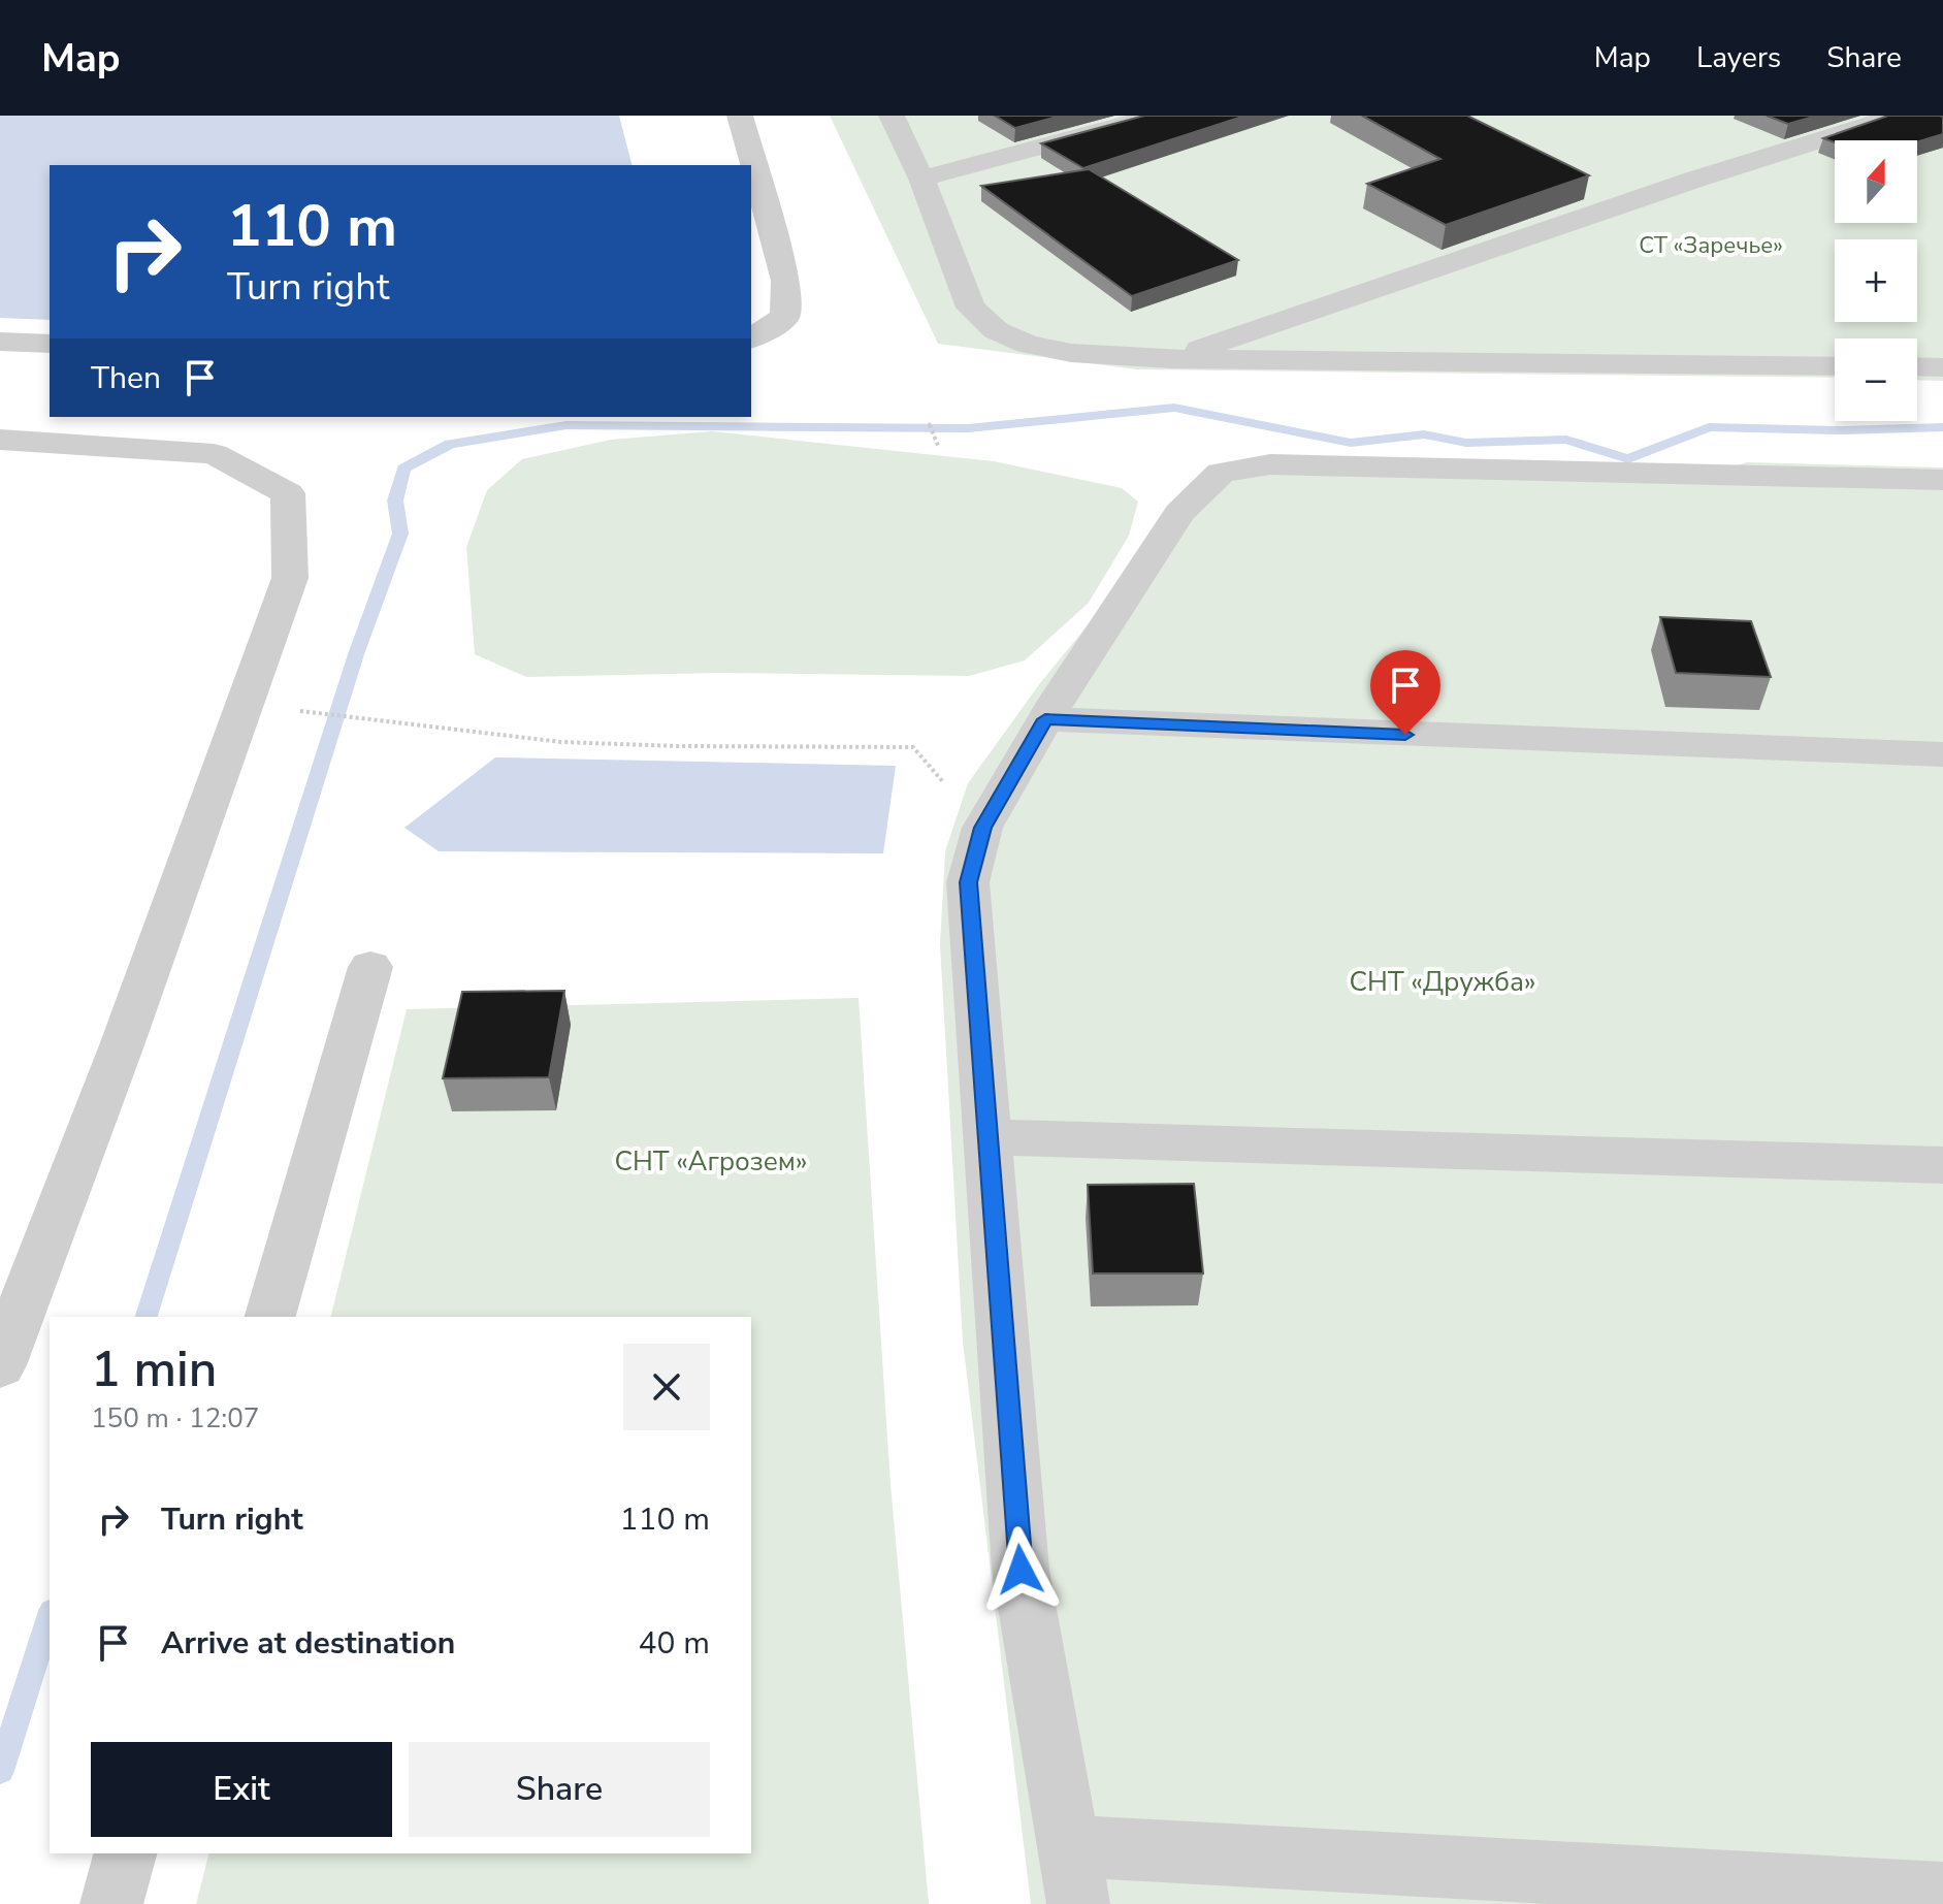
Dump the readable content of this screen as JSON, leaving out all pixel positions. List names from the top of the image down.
{
  "parks": ["СТ «Заречье»", "СНТ «Дружба»", "СНТ «Агрозем»"],
  "north": "top",
  "page": {
    "header": "Map",
    "nav": ["Map", "Layers", "Share"],
    "map_buttons": ["+", "−"],
    "turn": ["110 m", "Turn right"],
    "then": "Then",
    "heading": ["1 min", "150 m · 12:07"],
    "list": [
      {
        "name": "Turn right",
        "value": "110 m"
      },
      {
        "name": "Arrive at destination",
        "value": "40 m"
      }
    ],
    "buttons": ["Exit", "Share"]
  }
}
